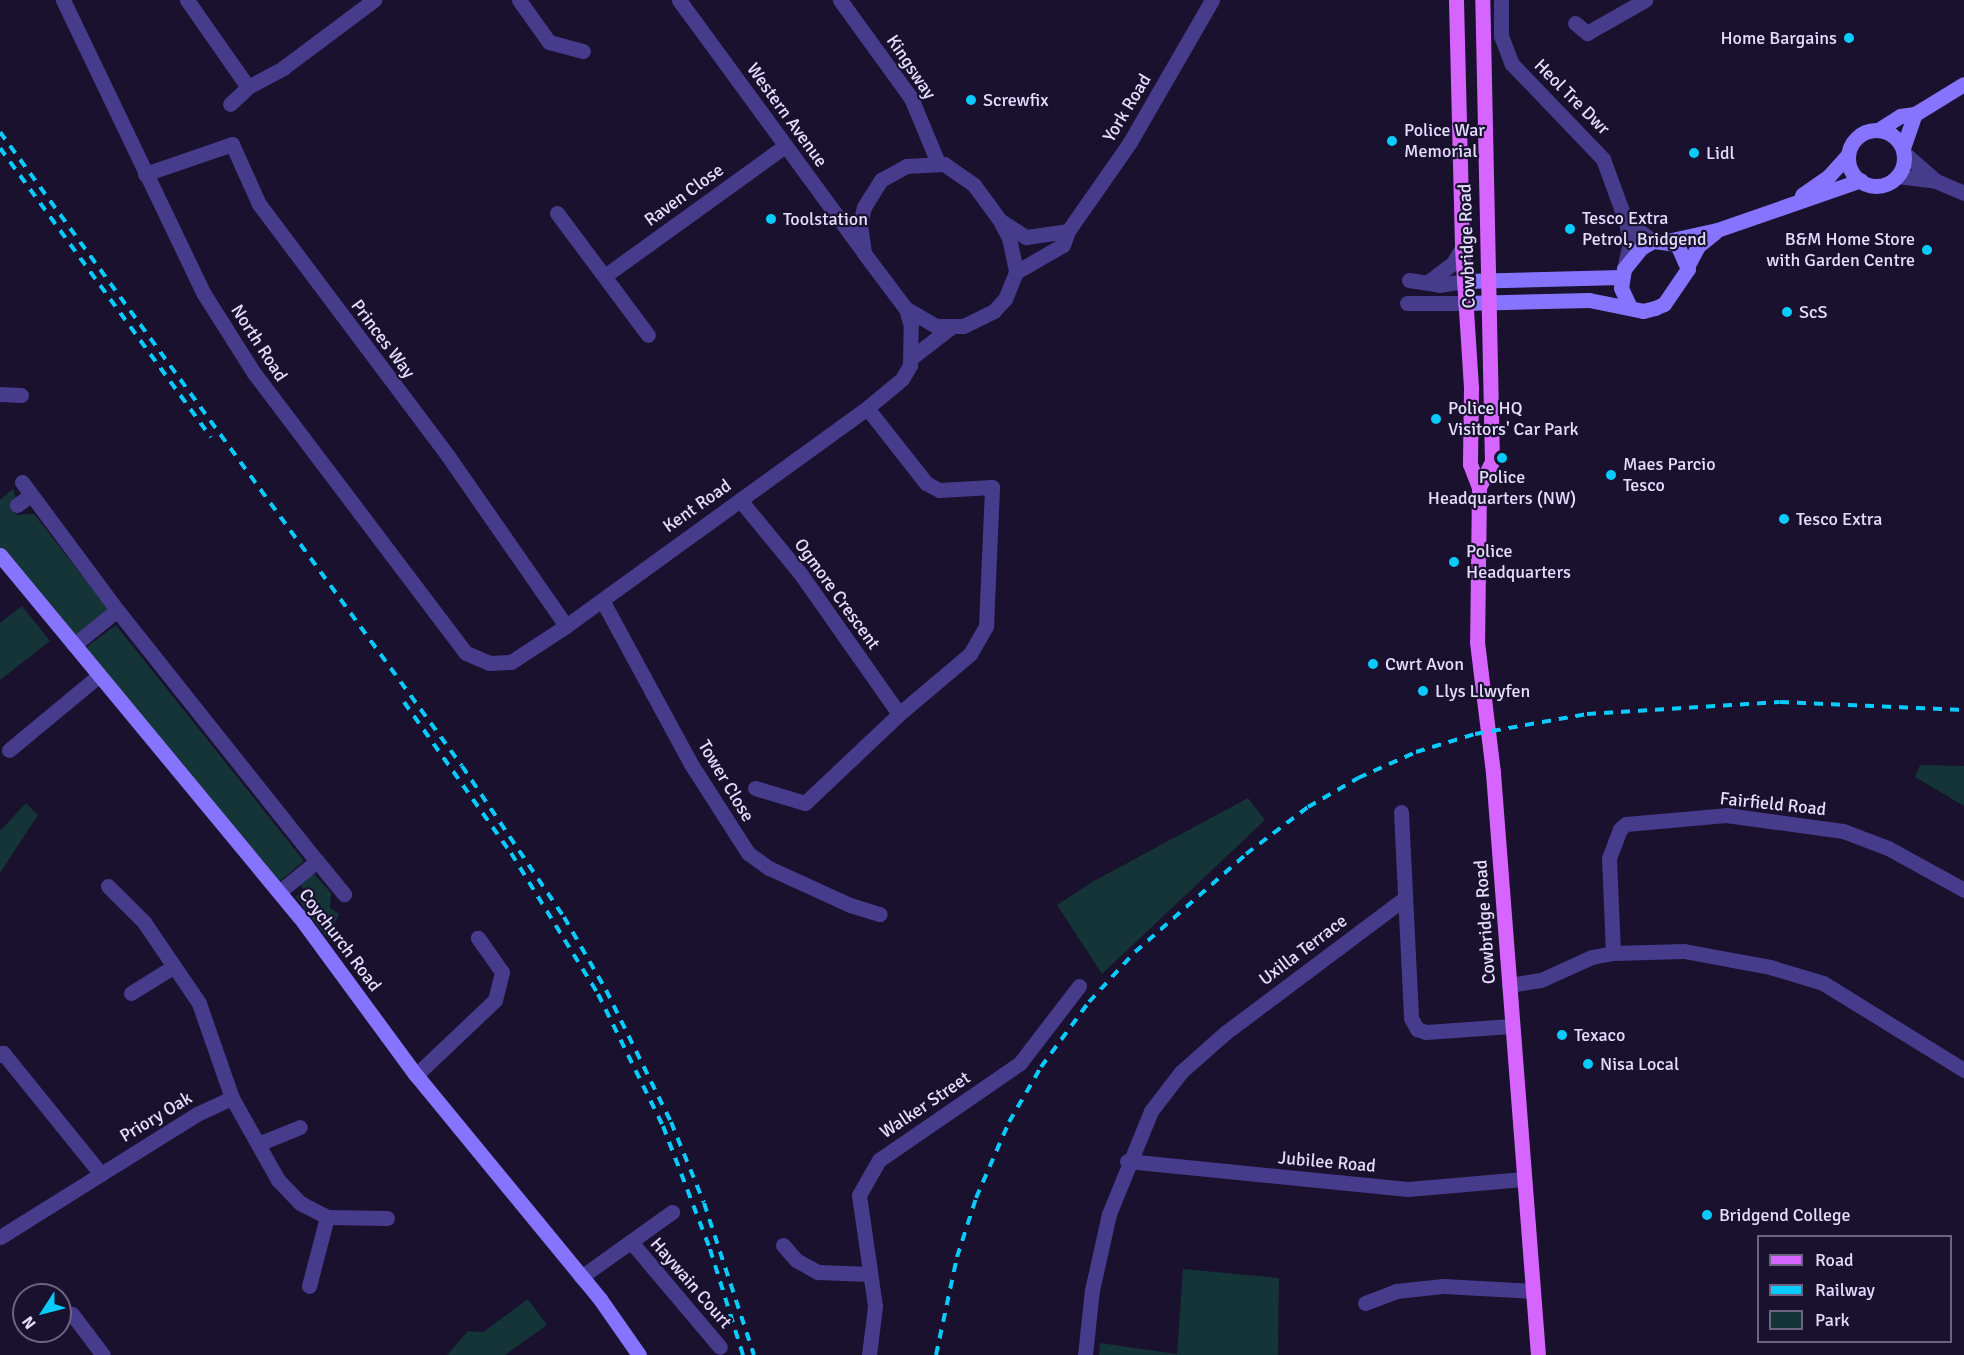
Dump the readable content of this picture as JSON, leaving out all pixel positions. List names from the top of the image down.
{
  "streets": {
    "main road": ["Cowbridge Road"],
    "street": [
      "Kingsway",
      "Heol Tre Dwr",
      "York Road",
      "Western Avenue",
      "Raven Close",
      "Princes Way",
      "North Road",
      "Kent Road",
      "Ogmore Crescent",
      "Tower Close",
      "Fairfield Road",
      "Coychurch Road",
      "Uxilla Terrace",
      "Walker Street",
      "Priory Oak",
      "Jubilee Road",
      "Haywain Court"
    ]
  },
  "crossings": [
    ["Kingsway", "York Road"],
    ["Kingsway", "Western Avenue"],
    ["Kingsway", "Kent Road"],
    ["York Road", "Western Avenue"],
    ["York Road", "Kent Road"],
    ["Western Avenue", "Raven Close"],
    ["Western Avenue", "Kent Road"],
    ["Cowbridge Road", "Jubilee Road"],
    ["Princes Way", "North Road"],
    ["Princes Way", "Kent Road"],
    ["North Road", "Kent Road"],
    ["Kent Road", "Ogmore Crescent"],
    ["Kent Road", "Tower Close"],
    ["Coychurch Road", "Haywain Court"],
    ["Uxilla Terrace", "Jubilee Road"]
  ],
  "places": [
    "Home Bargains",
    "Screwfix",
    "Police War Memorial",
    "Lidl",
    "Toolstation",
    "Tesco Extra Petrol, Bridgend",
    "B&M Home Store with Garden Centre",
    "ScS",
    "Police HQ Visitors' Car Park",
    "Police Headquarters (NW)",
    "Maes Parcio Tesco",
    "Tesco Extra",
    "Police Headquarters",
    "Cwrt Avon",
    "Llys Llwyfen",
    "Texaco",
    "Nisa Local",
    "Bridgend College"
  ],
  "legend": ["Road", "Railway", "Park"],
  "north": "bottom left"
}
